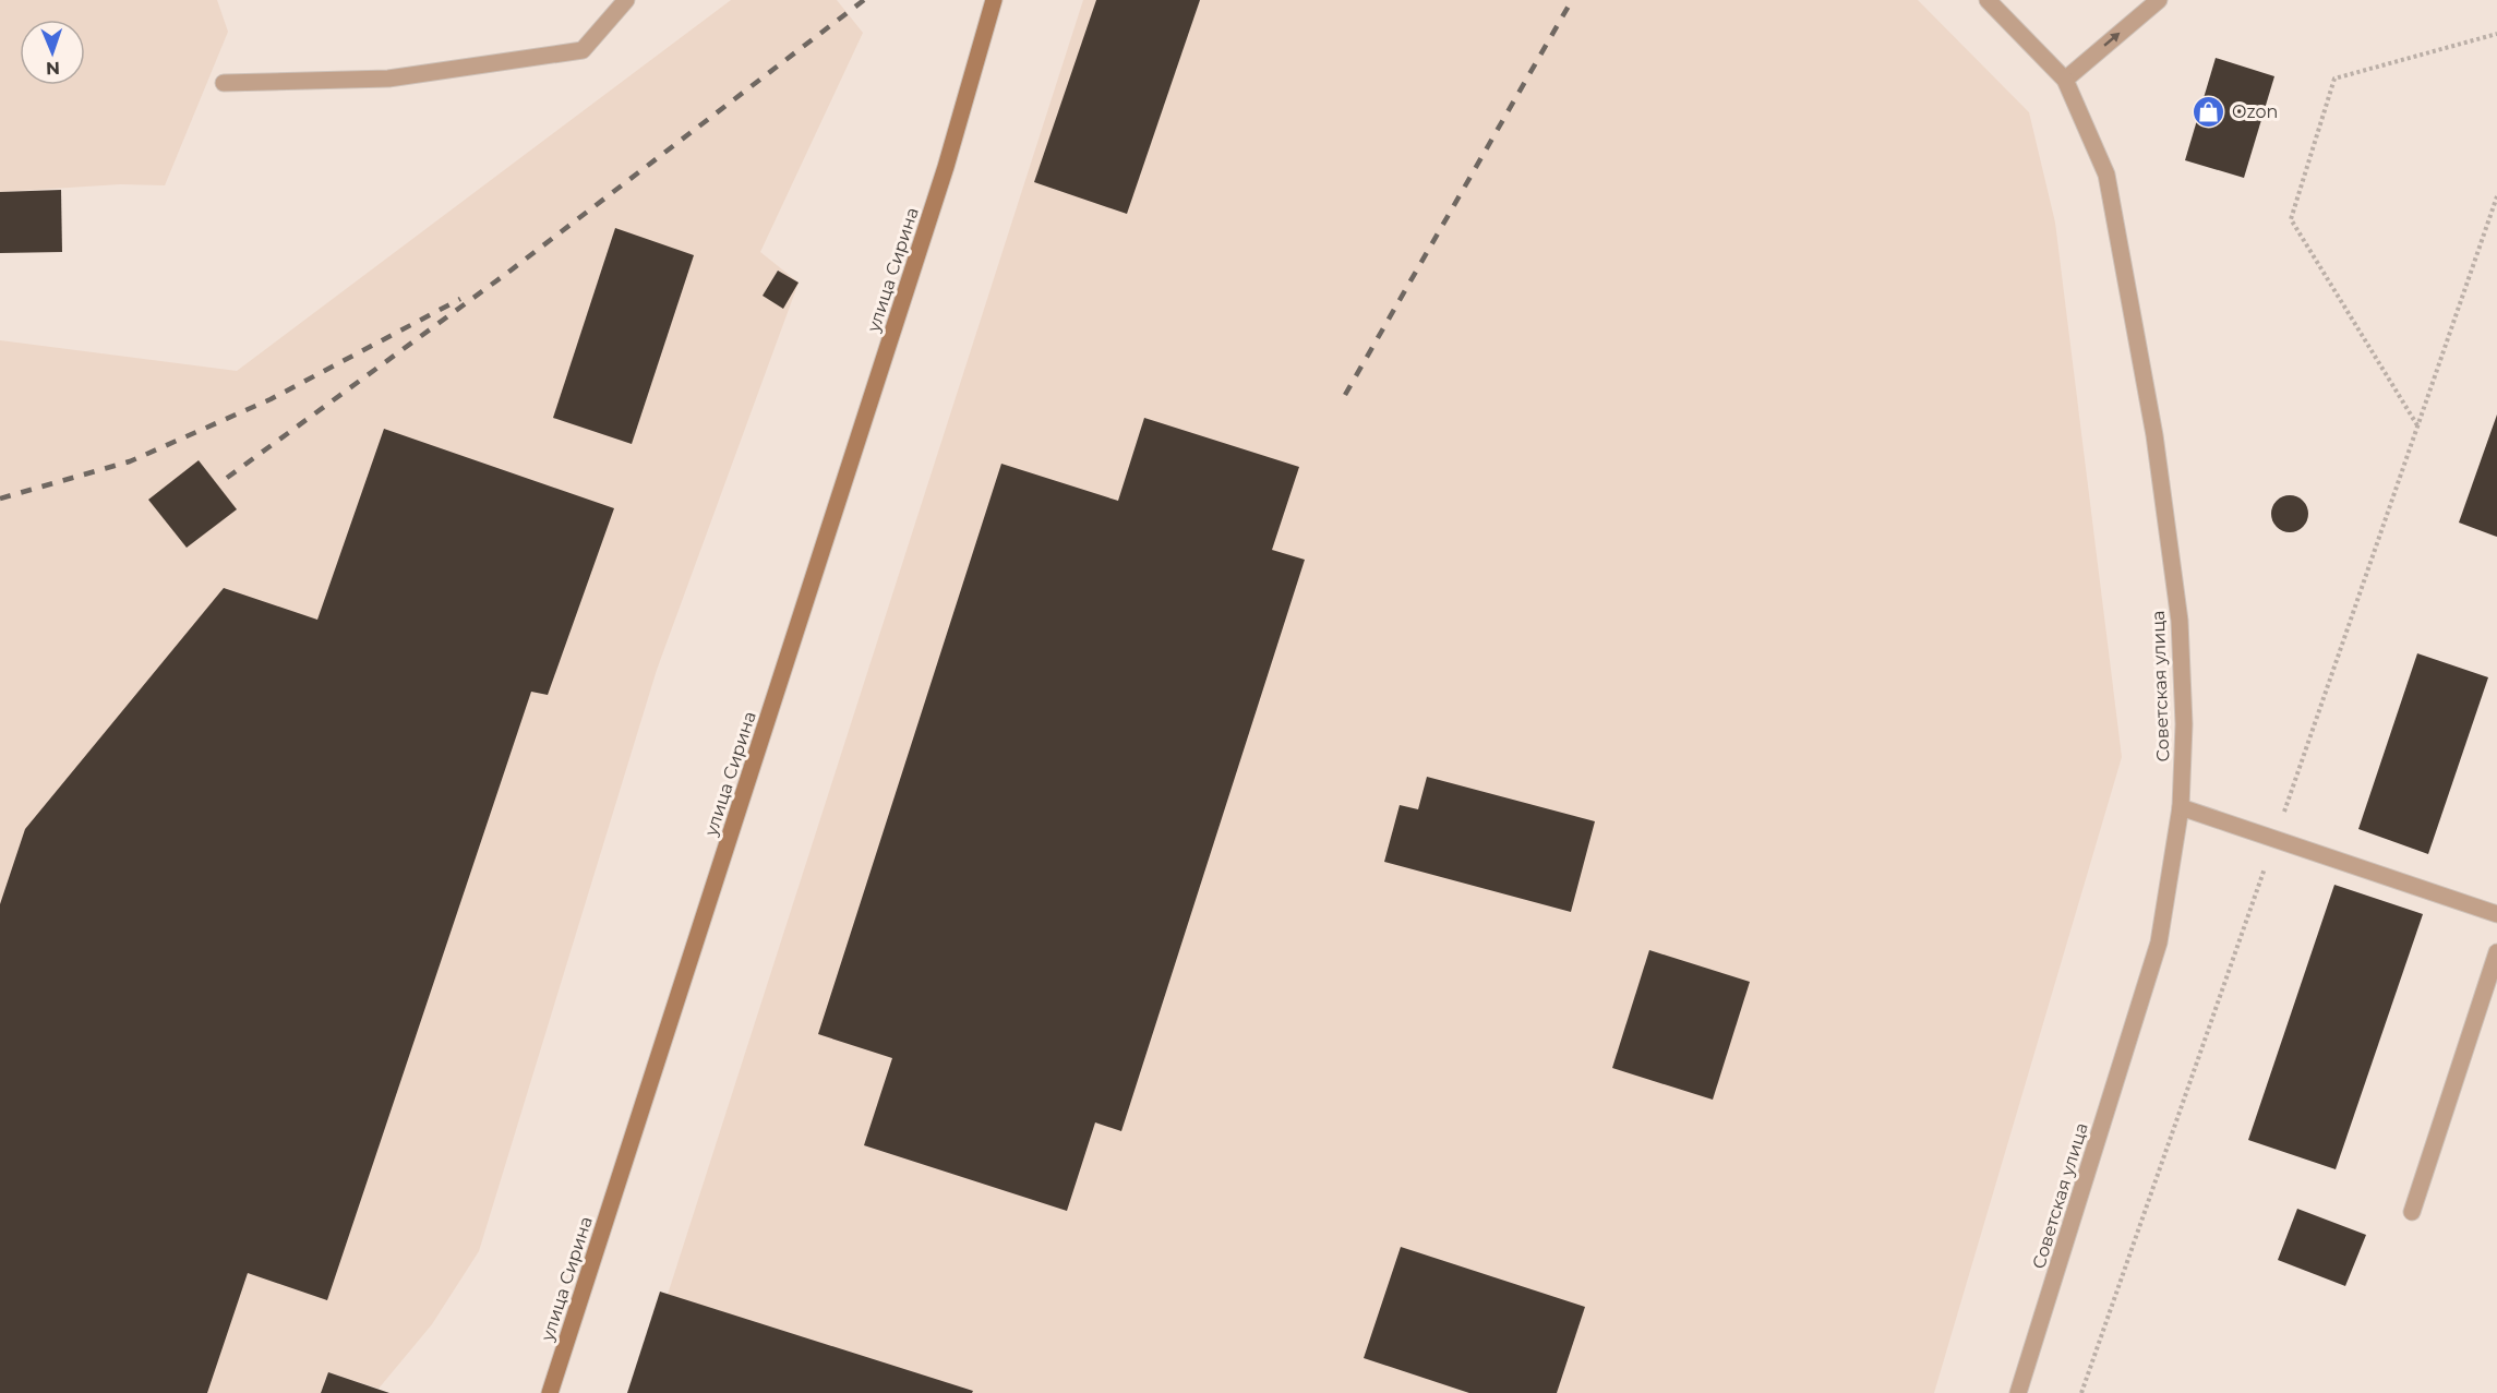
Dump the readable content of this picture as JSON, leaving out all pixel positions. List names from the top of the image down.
{
  "streets": {
    "street": ["улица Сирина", "Советская улица"]
  },
  "places": {
    "shop": ["Ozon"]
  },
  "north": "bottom"
}
